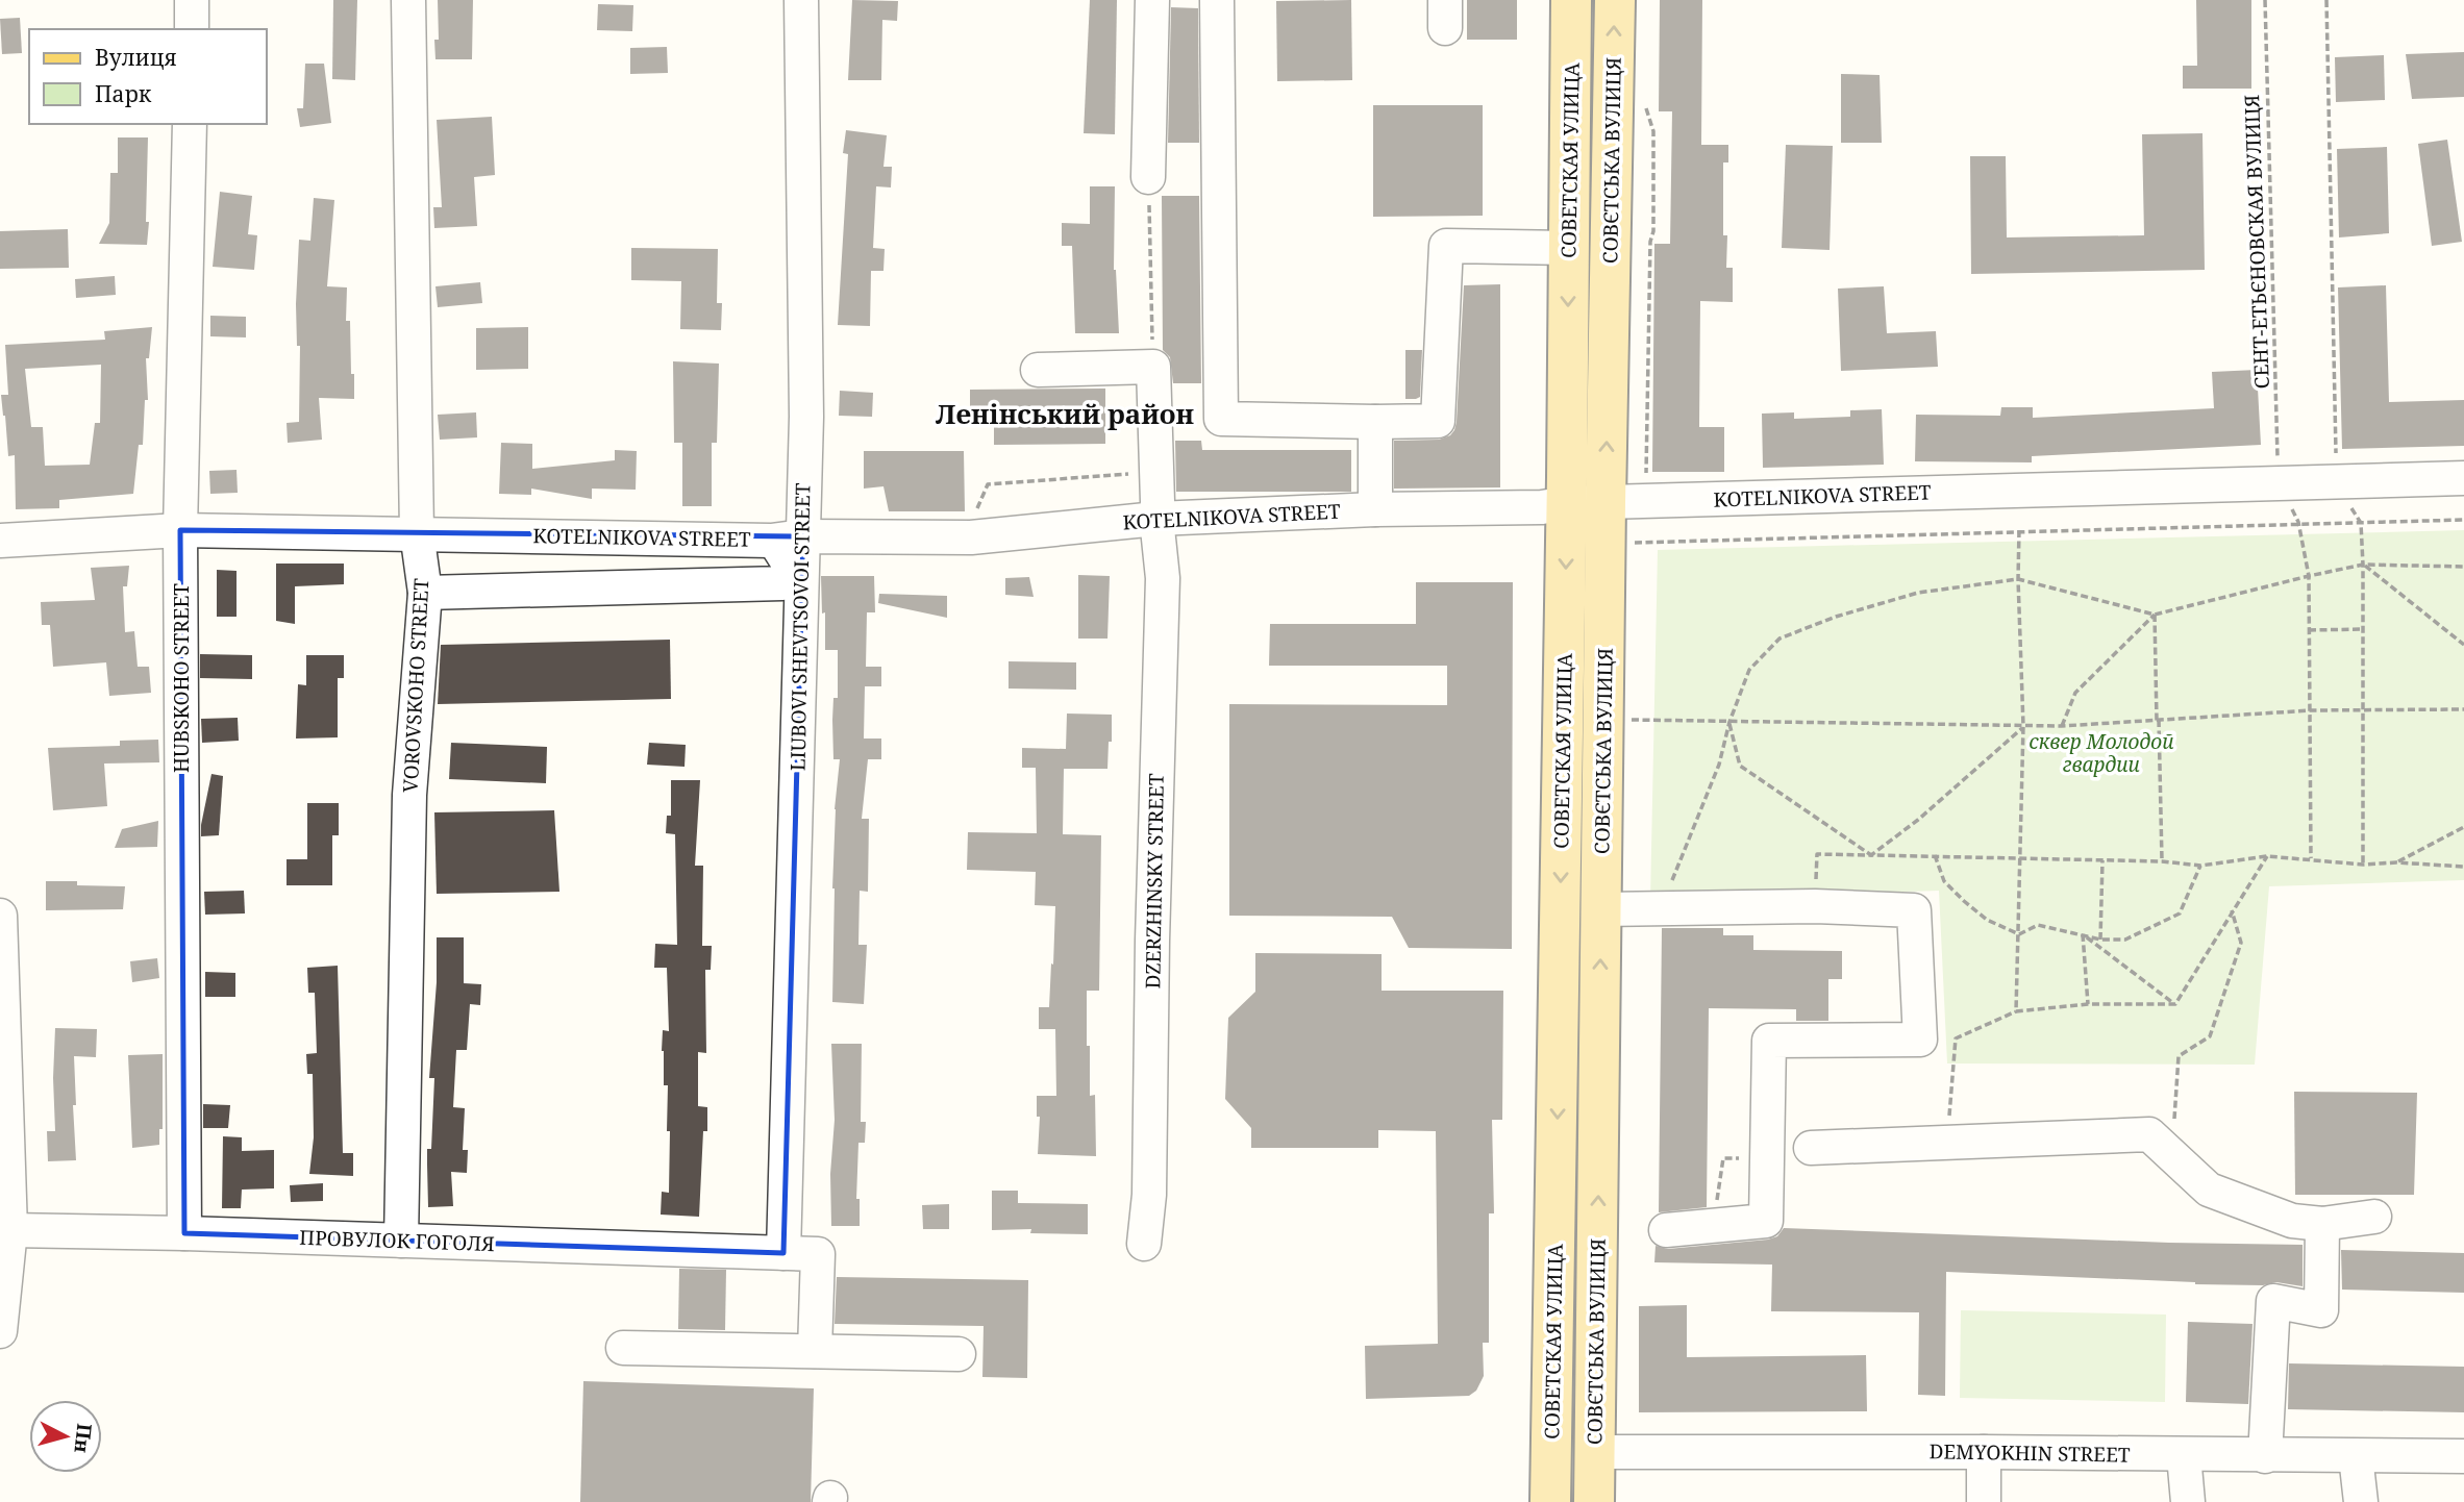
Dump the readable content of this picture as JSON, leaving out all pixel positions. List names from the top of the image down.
{
  "streets": {
    "main road": ["СОВЕТСКАЯ УЛИЦА", "СОВЄТСЬКА ВУЛИЦЯ"],
    "street": [
      "KOTELNIKOVA STREET",
      "LIUBOVI SHEVTSOVOI STREET",
      "HUBSKOHO STREET",
      "VOROVSKOHO STREET",
      "DZERZHINSKY STREET",
      "ПРОВУЛОК ГОГОЛЯ",
      "DEMYOKHIN STREET"
    ],
    "path": ["СЕНТ-ЕТЬЄНОВСКАЯ ВУЛИЦЯ"]
  },
  "crossings": [
    ["СОВЕТСКАЯ УЛИЦА", "KOTELNIKOVA STREET"],
    ["СОВЄТСЬКА ВУЛИЦЯ", "KOTELNIKOVA STREET"],
    ["СОВЄТСЬКА ВУЛИЦЯ", "DEMYOKHIN STREET"],
    ["СЕНТ-ЕТЬЄНОВСКАЯ ВУЛИЦЯ", "KOTELNIKOVA STREET"],
    ["KOTELNIKOVA STREET", "LIUBOVI SHEVTSOVOI STREET"],
    ["KOTELNIKOVA STREET", "HUBSKOHO STREET"],
    ["KOTELNIKOVA STREET", "VOROVSKOHO STREET"],
    ["KOTELNIKOVA STREET", "DZERZHINSKY STREET"],
    ["LIUBOVI SHEVTSOVOI STREET", "ПРОВУЛОК ГОГОЛЯ"],
    ["HUBSKOHO STREET", "ПРОВУЛОК ГОГОЛЯ"],
    ["VOROVSKOHO STREET", "ПРОВУЛОК ГОГОЛЯ"]
  ],
  "one_way": ["СОВЕТСКАЯ УЛИЦА", "СОВЄТСЬКА ВУЛИЦЯ"],
  "districts": ["Ленінський район"],
  "parks": ["сквер Молодой гвардии"],
  "legend": ["Вулиця", "Парк"],
  "north": "right"
}
